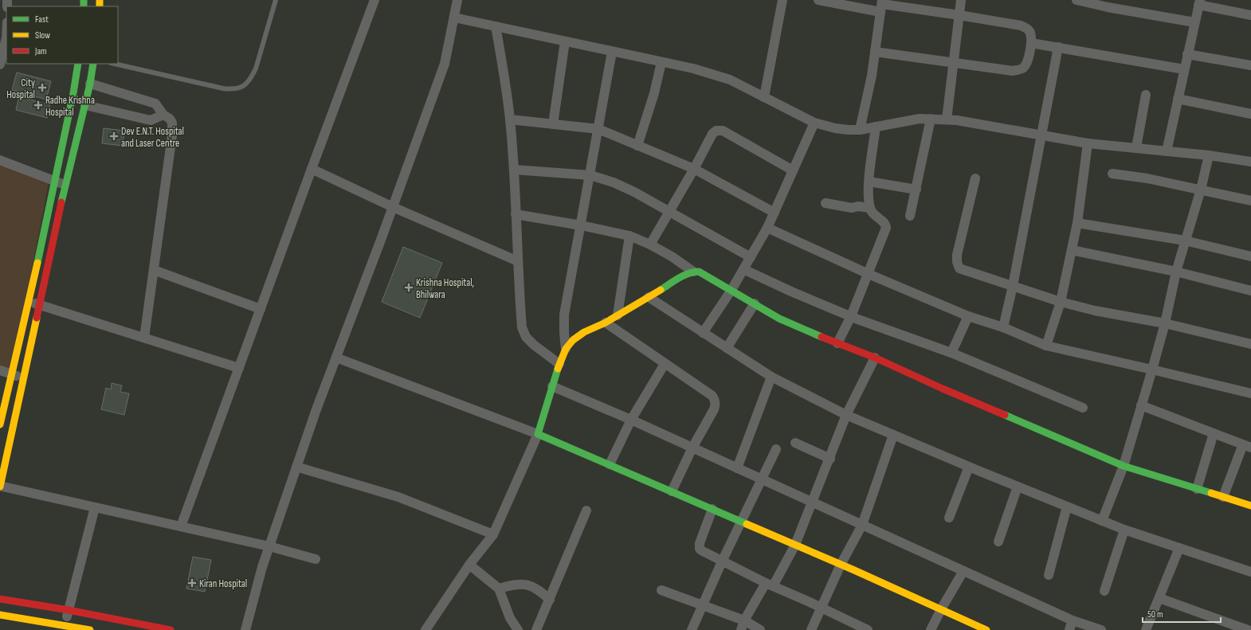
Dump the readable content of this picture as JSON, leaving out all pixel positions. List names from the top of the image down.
{
  "places": {
    "health": [
      "City Hospital",
      "Radhe Krishna Hospital",
      "Dev E.N.T. Hospital and Laser Centre",
      "Krishna Hospital, Bhilwara",
      "Kiran Hospital"
    ]
  },
  "legend": ["Fast", "Slow", "Jam"],
  "scale_bar": "50 m"
}
